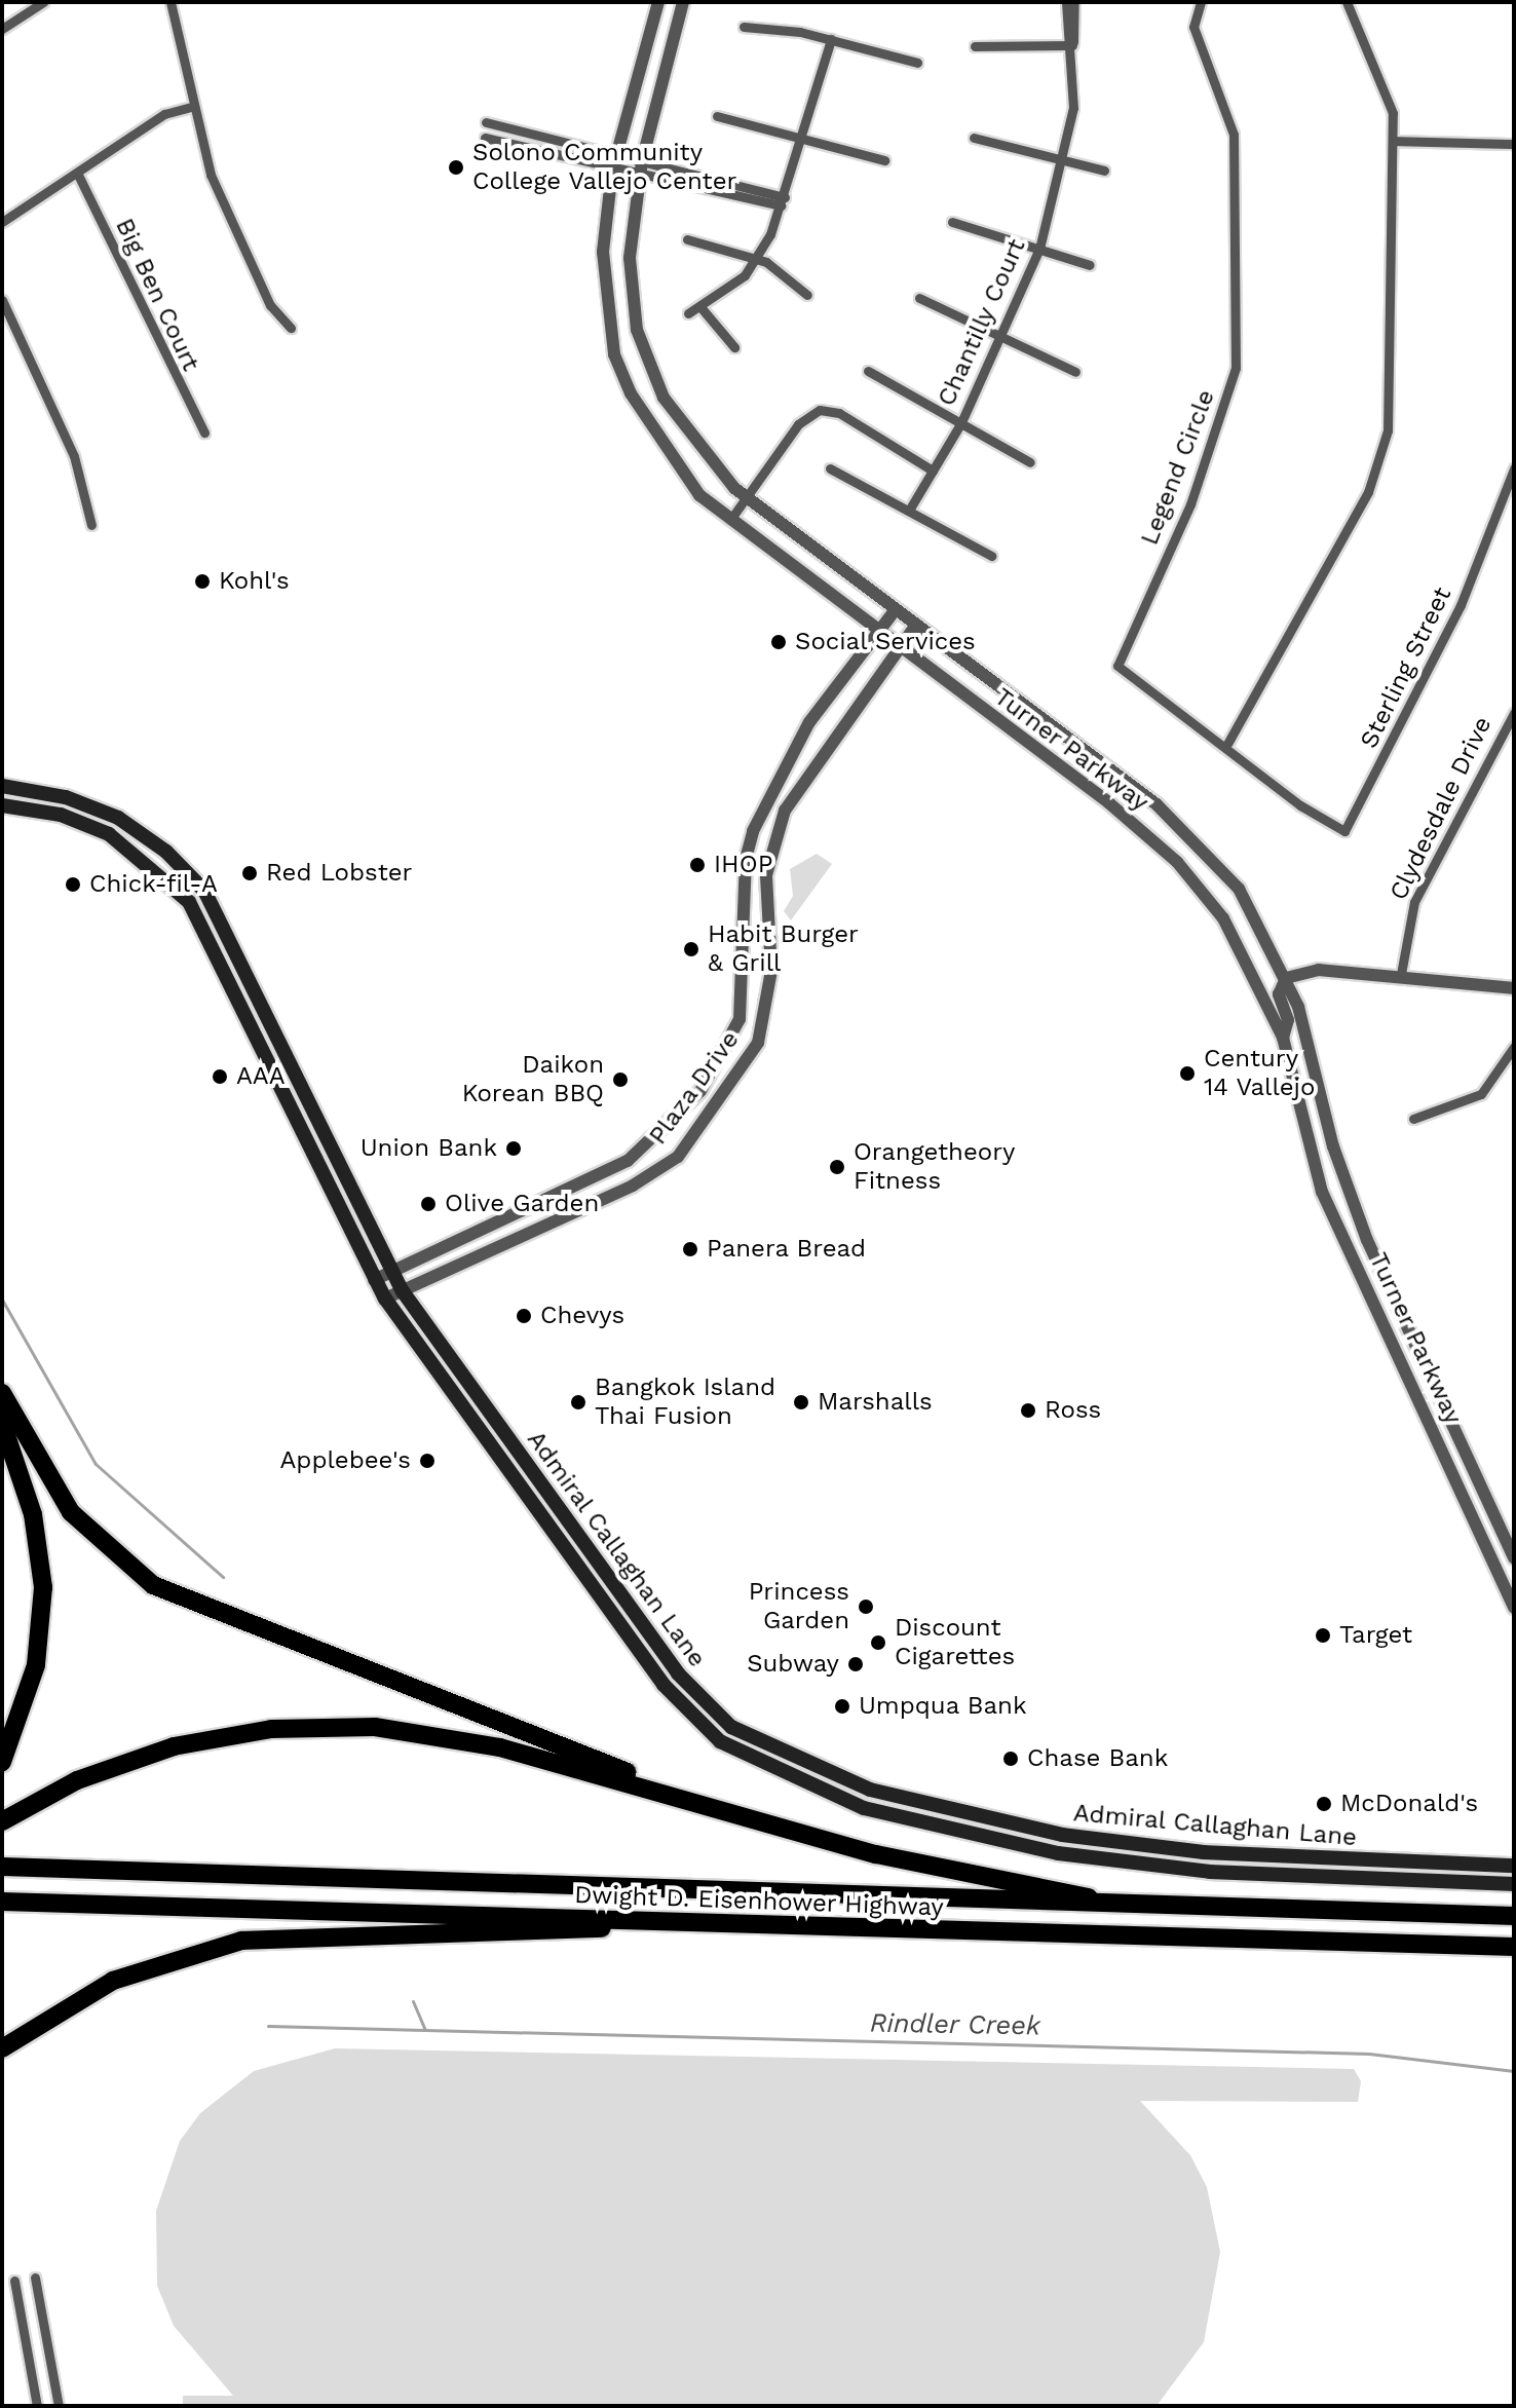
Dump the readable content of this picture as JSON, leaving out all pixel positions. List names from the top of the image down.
{
  "streets": {
    "highway": ["Dwight D. Eisenhower Highway"],
    "main road": ["Admiral Callaghan Lane"],
    "street": [
      "Big Ben Court",
      "Chantilly Court",
      "Legend Circle",
      "Sterling Street",
      "Turner Parkway",
      "Clydesdale Drive",
      "Plaza Drive"
    ]
  },
  "crossings": [
    ["Legend Circle", "Sterling Street"],
    ["Turner Parkway", "Plaza Drive"],
    ["Plaza Drive", "Admiral Callaghan Lane"]
  ],
  "water": ["Rindler Creek"],
  "places": [
    "Solono Community College Vallejo Center",
    "Kohl's",
    "Social Services",
    "IHOP",
    "Red Lobster",
    "Chick-fil-A",
    "Habit Burger & Grill",
    "Century 14 Vallejo",
    "AAA",
    "Daikon Korean BBQ",
    "Union Bank",
    "Orangetheory Fitness",
    "Olive Garden",
    "Panera Bread",
    "Chevys",
    "Bangkok Island Thai Fusion",
    "Marshalls",
    "Ross",
    "Applebee's",
    "Princess Garden",
    "Target",
    "Discount Cigarettes",
    "Subway",
    "Umpqua Bank",
    "Chase Bank",
    "McDonald's"
  ]
}
